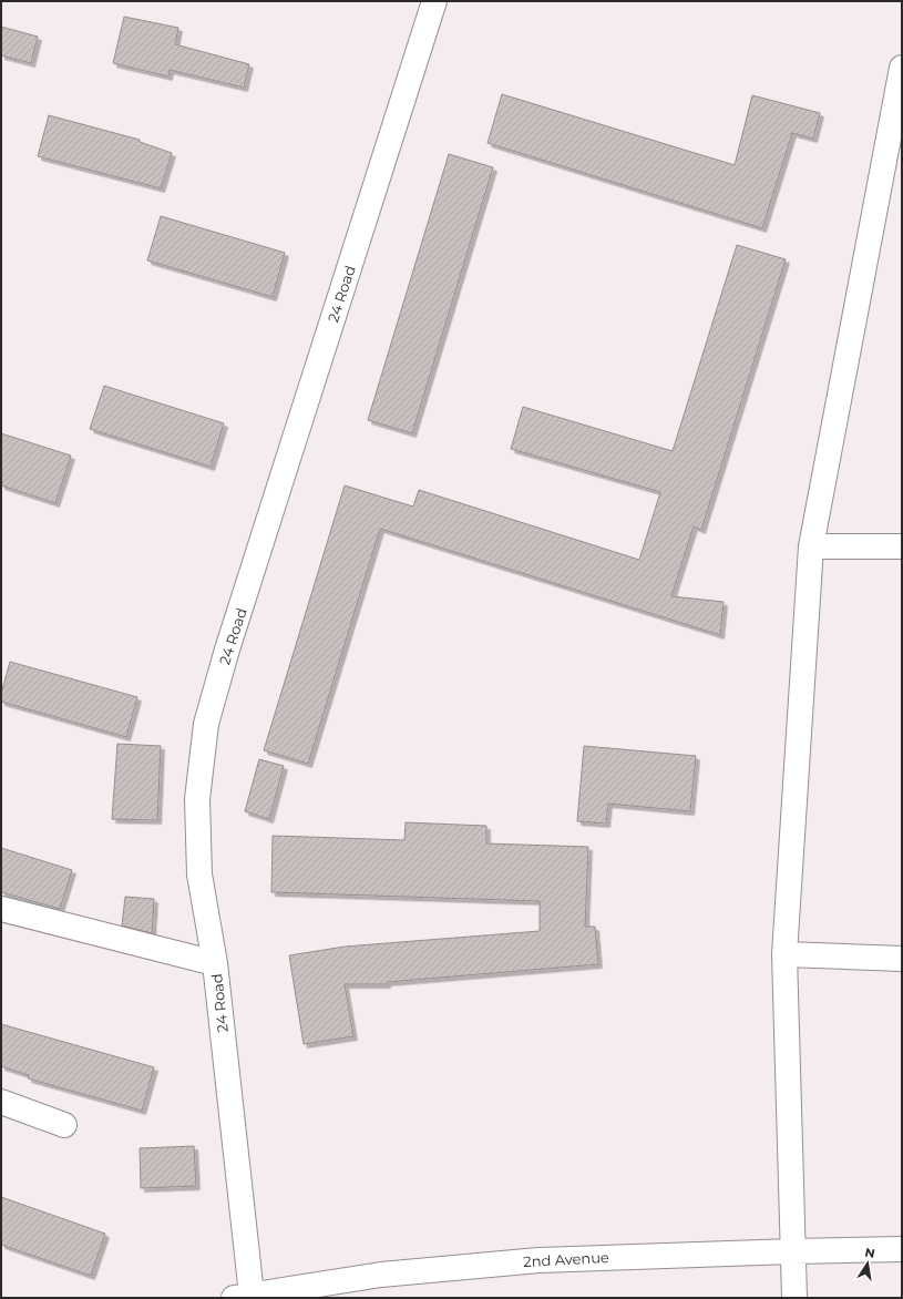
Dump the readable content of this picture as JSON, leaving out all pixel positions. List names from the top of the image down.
{
  "streets": {
    "street": ["24 Road", "2nd Avenue"]
  },
  "crossings": [
    ["24 Road", "2nd Avenue"]
  ],
  "north": "top"
}
